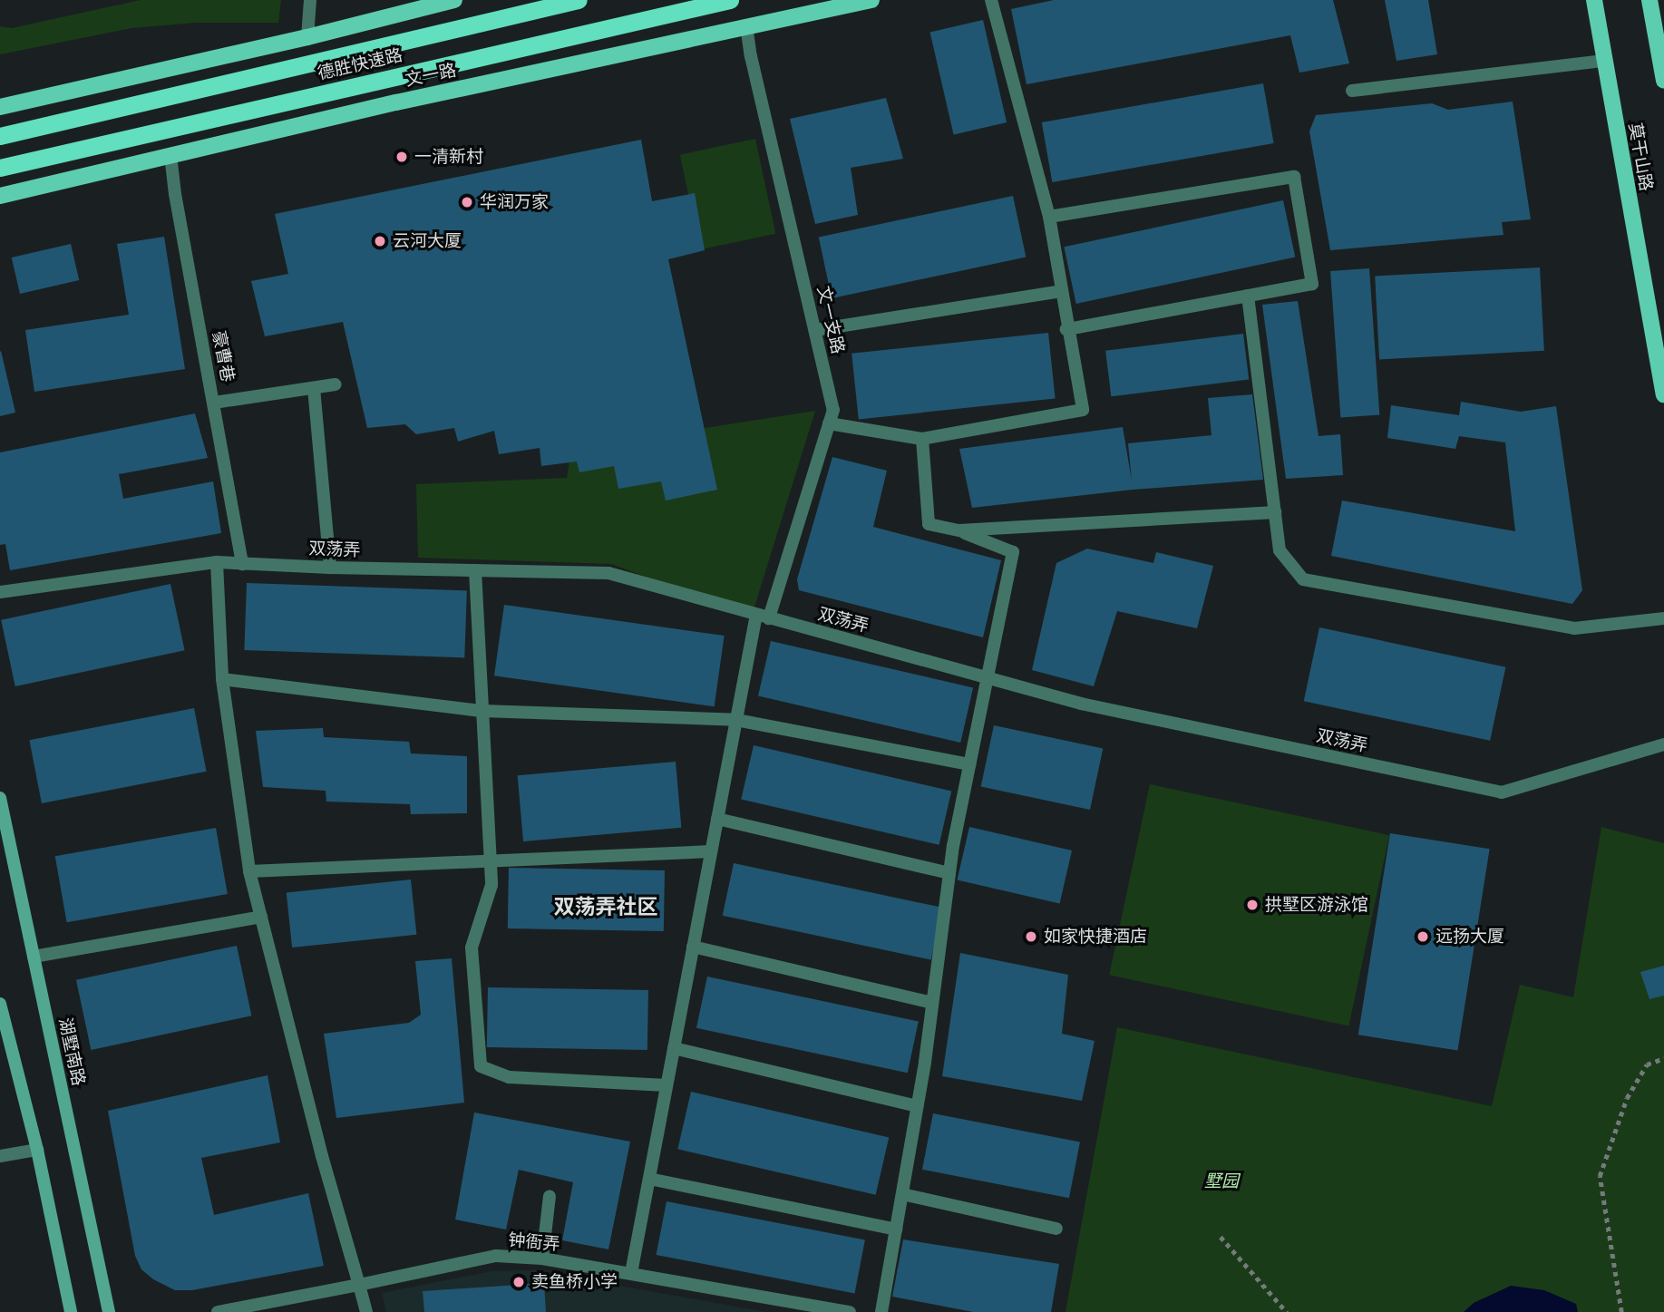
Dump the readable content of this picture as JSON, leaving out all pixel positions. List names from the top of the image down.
{
  "streets": {
    "highway": ["德胜快速路"],
    "main road": ["文一路", "莫干山路", "湖墅南路"],
    "street": [
      "文一支路",
      "豪曹巷",
      "双荡弄",
      "钟衙弄"
    ]
  },
  "crossings": [
    ["文一路", "文一支路"],
    ["文一路", "豪曹巷"],
    ["文一支路", "双荡弄"],
    ["文一支路", "钟衙弄"],
    ["豪曹巷", "双荡弄"]
  ],
  "districts": ["双荡弄社区"],
  "parks": ["墅园"],
  "places": [
    "一清新村",
    "华润万家",
    "云河大厦",
    "拱墅区游泳馆",
    "如家快捷酒店",
    "远扬大厦",
    "卖鱼桥小学"
  ]
}
